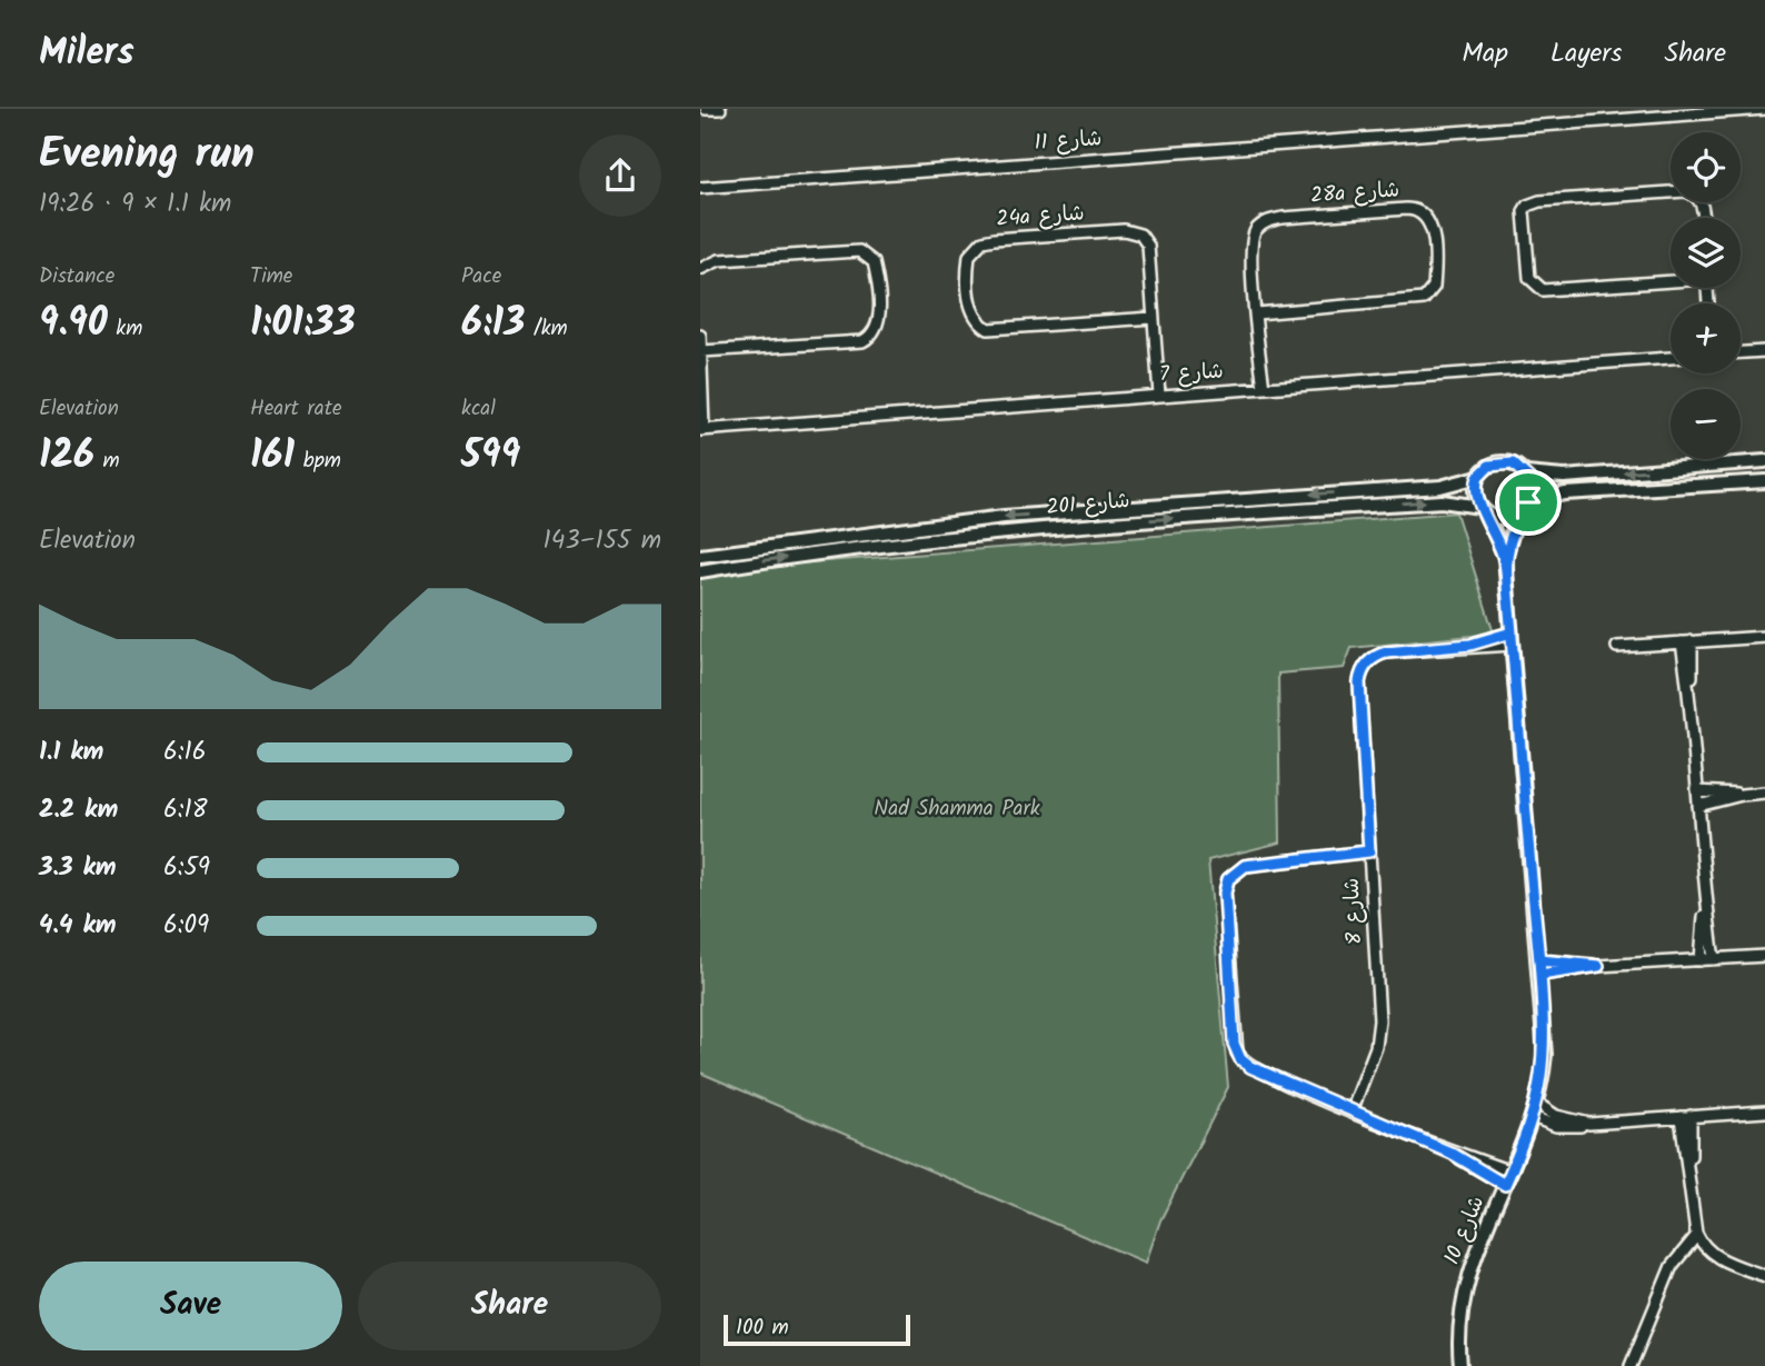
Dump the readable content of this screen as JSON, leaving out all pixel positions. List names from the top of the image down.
{
  "streets": {
    "street": [
      "شارع 11",
      "28a شارع",
      "24a شارع",
      "شارع 7",
      "شارع 201",
      "شارع 8",
      "شارع 10"
    ]
  },
  "crossings": [
    ["28a شارع", "شارع 7"],
    ["24a شارع", "شارع 7"],
    ["شارع 201", "شارع 10"],
    ["شارع 8", "شارع 10"]
  ],
  "parks": ["Nad Shamma Park"],
  "scale_bar": "100 m",
  "page": {
    "header": "Milers",
    "nav": ["Map", "Layers", "Share"],
    "heading": ["Evening run", "19:26 · 9 × 1.1 km"],
    "map_buttons": ["+", "−"],
    "stats": [
      ["Distance", "9.90 km"],
      ["Time", "1:01:33"],
      ["Pace", "6:13 /km"],
      ["Elevation", "126 m"],
      ["Heart rate", "161 bpm"],
      ["kcal", "599"]
    ],
    "chart": ["Elevation", "143–155 m"],
    "list": [
      {
        "name": "1.1 km",
        "note": "6:16"
      },
      {
        "name": "2.2 km",
        "note": "6:18"
      },
      {
        "name": "3.3 km",
        "note": "6:59"
      },
      {
        "name": "4.4 km",
        "note": "6:09"
      }
    ],
    "buttons": ["Save", "Share"],
    "scale": "100 m"
  }
}
